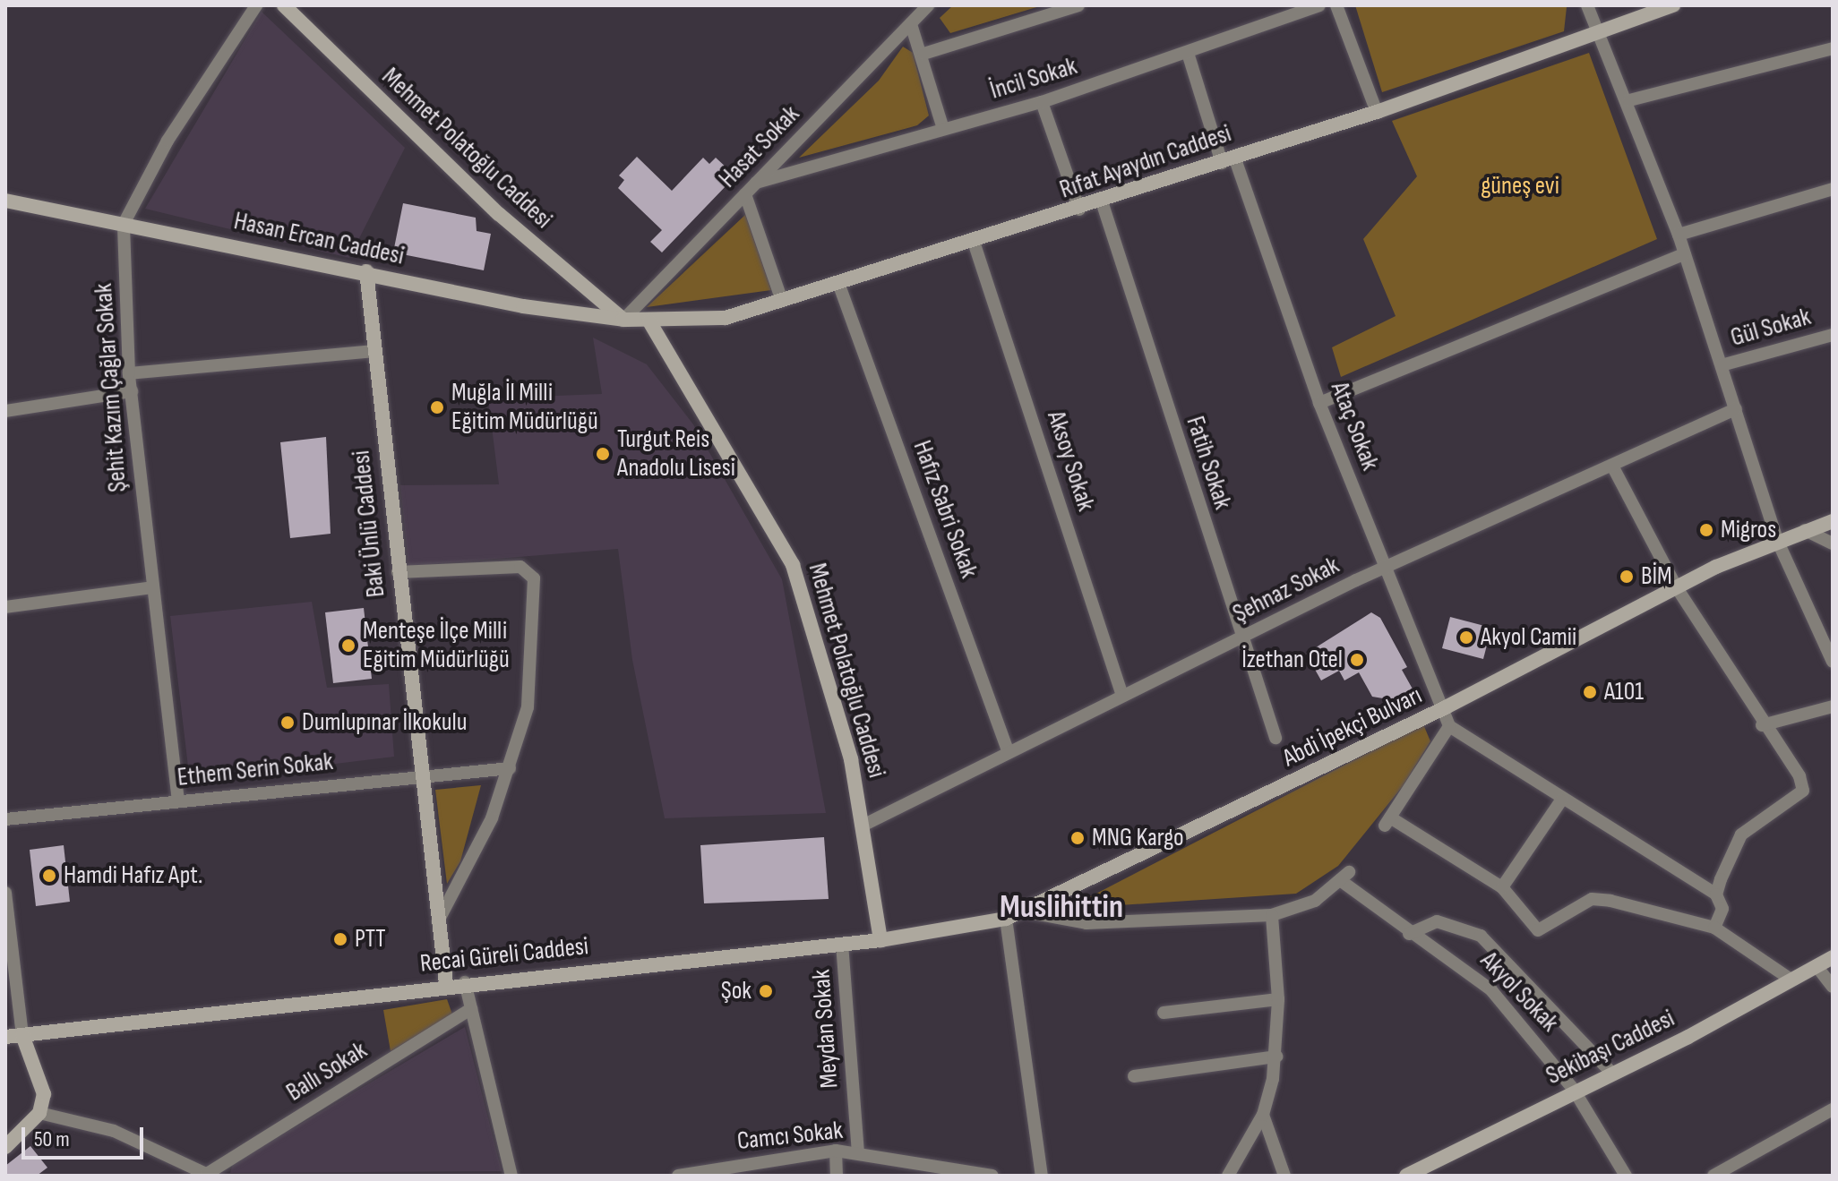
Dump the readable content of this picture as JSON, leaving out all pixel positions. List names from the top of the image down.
{
  "streets": {
    "street": [
      "İncil Sokak",
      "Hasat Sokak",
      "Mehmet Polatoğlu Caddesi",
      "Rıfat Ayaydın Caddesi",
      "Hasan Ercan Caddesi",
      "Gül Sokak",
      "Şehit Kazım Çağlar Sokak",
      "Ataç Sokak",
      "Aksoy Sokak",
      "Fatih Sokak",
      "Hafız Sabri Sokak",
      "Baki Ünlü Caddesi",
      "Şehnaz Sokak",
      "Abdi İpekçi Bulvarı",
      "Ethem Serin Sokak",
      "Recai Güreli Caddesi",
      "Akyol Sokak",
      "Meydan Sokak",
      "Sekibaşı Caddesi",
      "Ballı Sokak",
      "Camcı Sokak"
    ]
  },
  "crossings": [
    ["İncil Sokak", "Hasat Sokak"],
    ["İncil Sokak", "Ataç Sokak"],
    ["Hasat Sokak", "Mehmet Polatoğlu Caddesi"],
    ["Hasat Sokak", "Rıfat Ayaydın Caddesi"],
    ["Hasat Sokak", "Hasan Ercan Caddesi"],
    ["Mehmet Polatoğlu Caddesi", "Rıfat Ayaydın Caddesi"],
    ["Mehmet Polatoğlu Caddesi", "Hasan Ercan Caddesi"],
    ["Mehmet Polatoğlu Caddesi", "Şehnaz Sokak"],
    ["Mehmet Polatoğlu Caddesi", "Abdi İpekçi Bulvarı"],
    ["Mehmet Polatoğlu Caddesi", "Recai Güreli Caddesi"],
    ["Rıfat Ayaydın Caddesi", "Hasan Ercan Caddesi"],
    ["Rıfat Ayaydın Caddesi", "Ataç Sokak"],
    ["Rıfat Ayaydın Caddesi", "Aksoy Sokak"],
    ["Rıfat Ayaydın Caddesi", "Fatih Sokak"],
    ["Rıfat Ayaydın Caddesi", "Hafız Sabri Sokak"],
    ["Hasan Ercan Caddesi", "Şehit Kazım Çağlar Sokak"],
    ["Hasan Ercan Caddesi", "Baki Ünlü Caddesi"],
    ["Şehit Kazım Çağlar Sokak", "Ethem Serin Sokak"],
    ["Ataç Sokak", "Şehnaz Sokak"],
    ["Ataç Sokak", "Abdi İpekçi Bulvarı"],
    ["Aksoy Sokak", "Şehnaz Sokak"],
    ["Fatih Sokak", "Şehnaz Sokak"],
    ["Hafız Sabri Sokak", "Şehnaz Sokak"],
    ["Baki Ünlü Caddesi", "Ethem Serin Sokak"],
    ["Baki Ünlü Caddesi", "Recai Güreli Caddesi"],
    ["Abdi İpekçi Bulvarı", "Recai Güreli Caddesi"],
    ["Recai Güreli Caddesi", "Meydan Sokak"],
    ["Akyol Sokak", "Sekibaşı Caddesi"],
    ["Meydan Sokak", "Camcı Sokak"]
  ],
  "districts": ["Muslihittin"],
  "parks": ["güneş evi"],
  "places": [
    "Muğla İl Milli Eğitim Müdürlüğü",
    "Turgut Reis Anadolu Lisesi",
    "Migros",
    "BİM",
    "Akyol Camii",
    "Menteşe İlçe Milli Eğitim Müdürlüğü",
    "İzethan Otel",
    "A101",
    "Dumlupınar İlkokulu",
    "MNG Kargo",
    "Hamdi Hafız Apt.",
    "PTT",
    "Şok"
  ],
  "scale_bar": "50 m"
}
